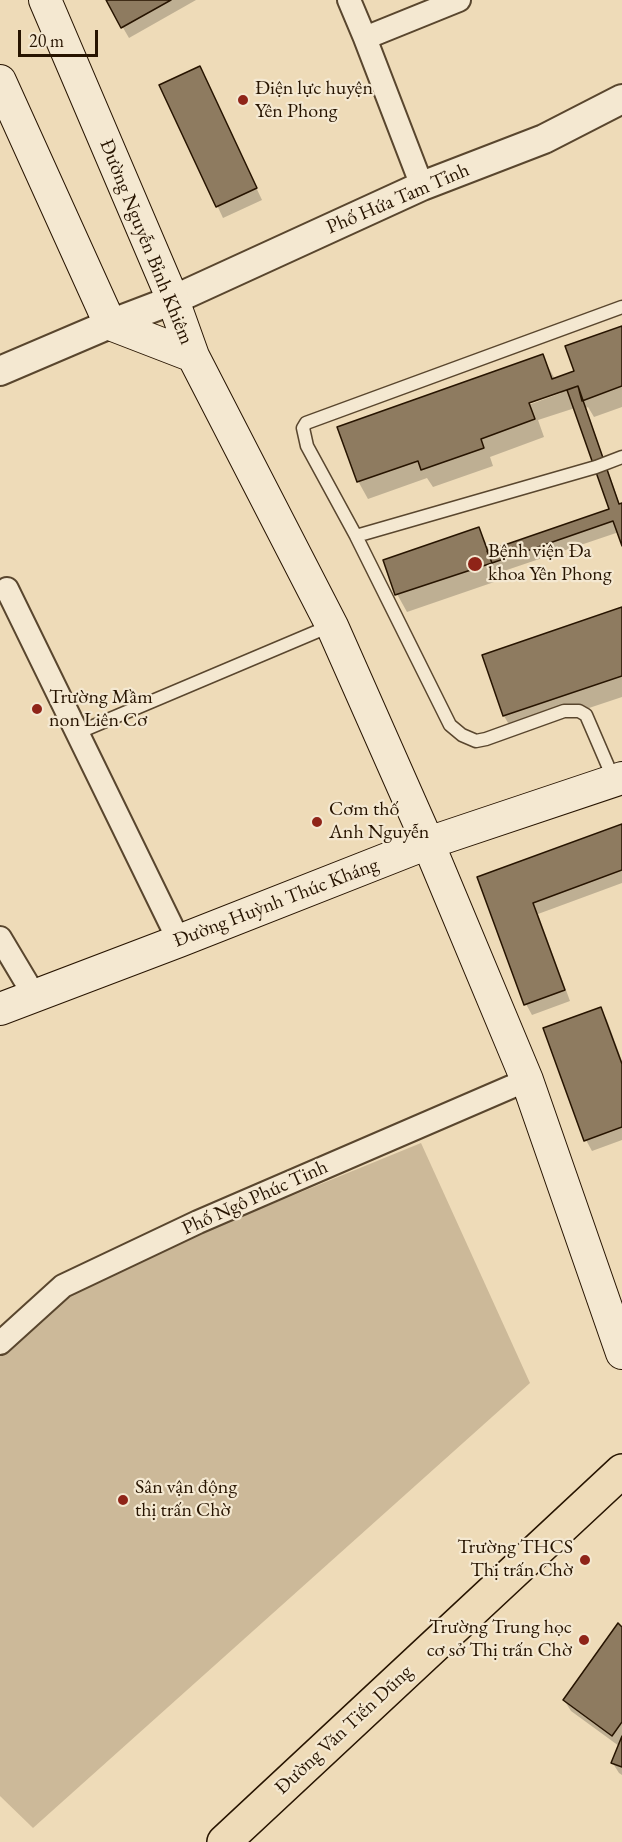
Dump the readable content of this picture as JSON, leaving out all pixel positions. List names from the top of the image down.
{
  "streets": {
    "main road": ["Đường Nguyễn Bỉnh Khiêm", "Đường Huỳnh Thúc Kháng", "Đường Văn Tiến Dũng"],
    "street": ["Phố Hứa Tam Tỉnh", "Phố Ngô Phúc Tinh"]
  },
  "crossings": [
    ["Phố Hứa Tam Tỉnh", "Đường Nguyễn Bỉnh Khiêm"]
  ],
  "places": [
    "Điện lực huyện Yên Phong",
    "Bệnh viện Đa khoa Yên Phong",
    "Trường Mầm non Liên Cơ",
    "Cơm thố Anh Nguyễn",
    "Sân vận động thị trấn Chờ",
    "Trường THCS Thị trấn Chờ",
    "Trường Trung học cơ sở Thị trấn Chờ"
  ],
  "scale_bar": "20 m"
}
